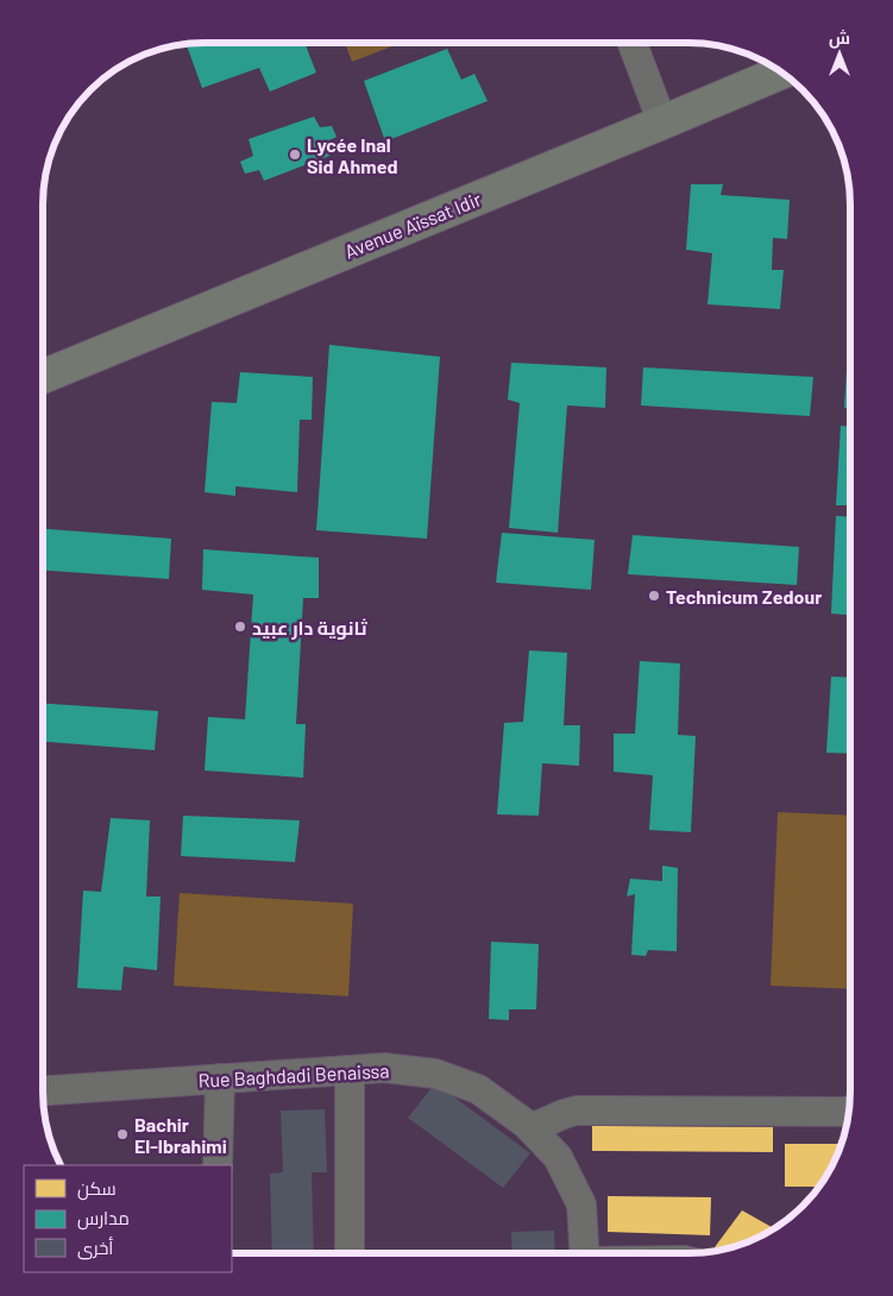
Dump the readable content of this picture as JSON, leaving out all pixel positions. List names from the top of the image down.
{
  "streets": {
    "main road": ["Avenue Aïssat Idir"],
    "street": ["Rue Baghdadi Benaissa"]
  },
  "places": [
    "Lycée Inal Sid Ahmed",
    "Technicum Zedour",
    "ثانوية دار عبيد",
    "Bachir El-Ibrahimi"
  ],
  "legend": ["سكن", "مدارس", "أخرى"],
  "north": "top"
}
